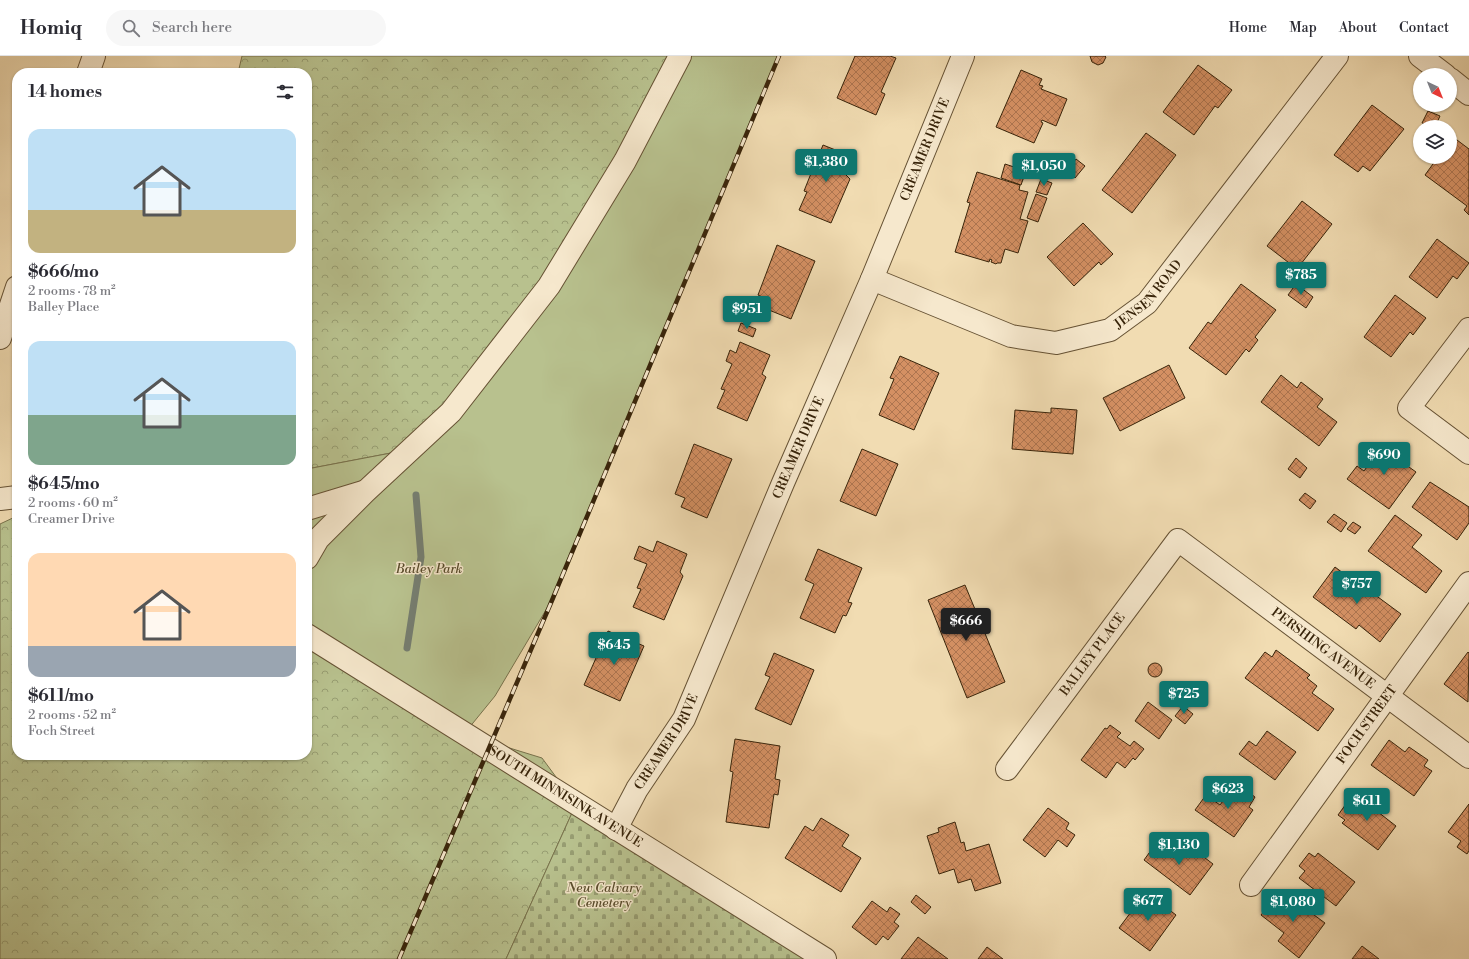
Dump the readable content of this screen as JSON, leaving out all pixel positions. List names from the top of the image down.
{
  "streets": {
    "street": [
      "CREAMER DRIVE",
      "JENSEN ROAD",
      "PERSHING AVENUE",
      "BALLEY PLACE",
      "FOCH STREET",
      "SOUTH MINNISINK AVENUE"
    ]
  },
  "crossings": [
    ["CREAMER DRIVE", "JENSEN ROAD"],
    ["CREAMER DRIVE", "SOUTH MINNISINK AVENUE"],
    ["PERSHING AVENUE", "BALLEY PLACE"],
    ["PERSHING AVENUE", "FOCH STREET"]
  ],
  "parks": ["Bailey Park", "New Calvary Cemetery"],
  "north": "bottom right",
  "page": {
    "header": "Homiq",
    "search": "Search here",
    "nav": [
      "Home",
      "Map",
      "About",
      "Contact"
    ],
    "heading": "14 homes",
    "list": [
      {
        "name": "$666/mo",
        "note": "2 rooms · 78 m² · Balley Place"
      },
      {
        "name": "$645/mo",
        "note": "2 rooms · 60 m² · Creamer Drive"
      },
      {
        "name": "$611/mo",
        "note": "2 rooms · 52 m² · Foch Street"
      }
    ],
    "price": [
      "$1,380",
      "$1,050",
      "$785",
      "$951",
      "$690",
      "$757",
      "$666",
      "$645",
      "$725",
      "$623",
      "$611",
      "$1,130",
      "$677",
      "$1,080"
    ]
  }
}
